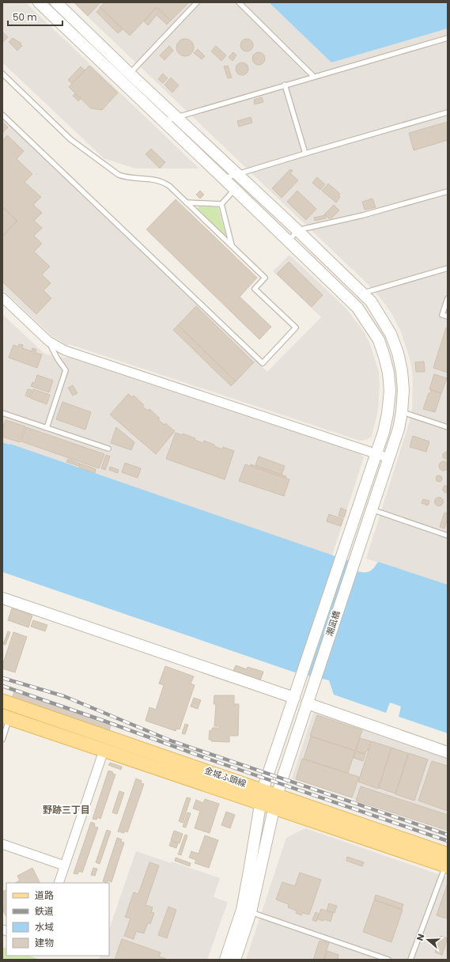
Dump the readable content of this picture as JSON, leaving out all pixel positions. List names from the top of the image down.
{
  "streets": {
    "main road": ["金城ふ頭線"],
    "street": ["潮凪橋"]
  },
  "crossings": [
    ["潮凪橋", "金城ふ頭線"]
  ],
  "districts": ["野跡三丁目"],
  "legend": [
    "道路",
    "鉄道",
    "水域",
    "建物"
  ],
  "scale_bar": "50 m",
  "north": "left"
}
